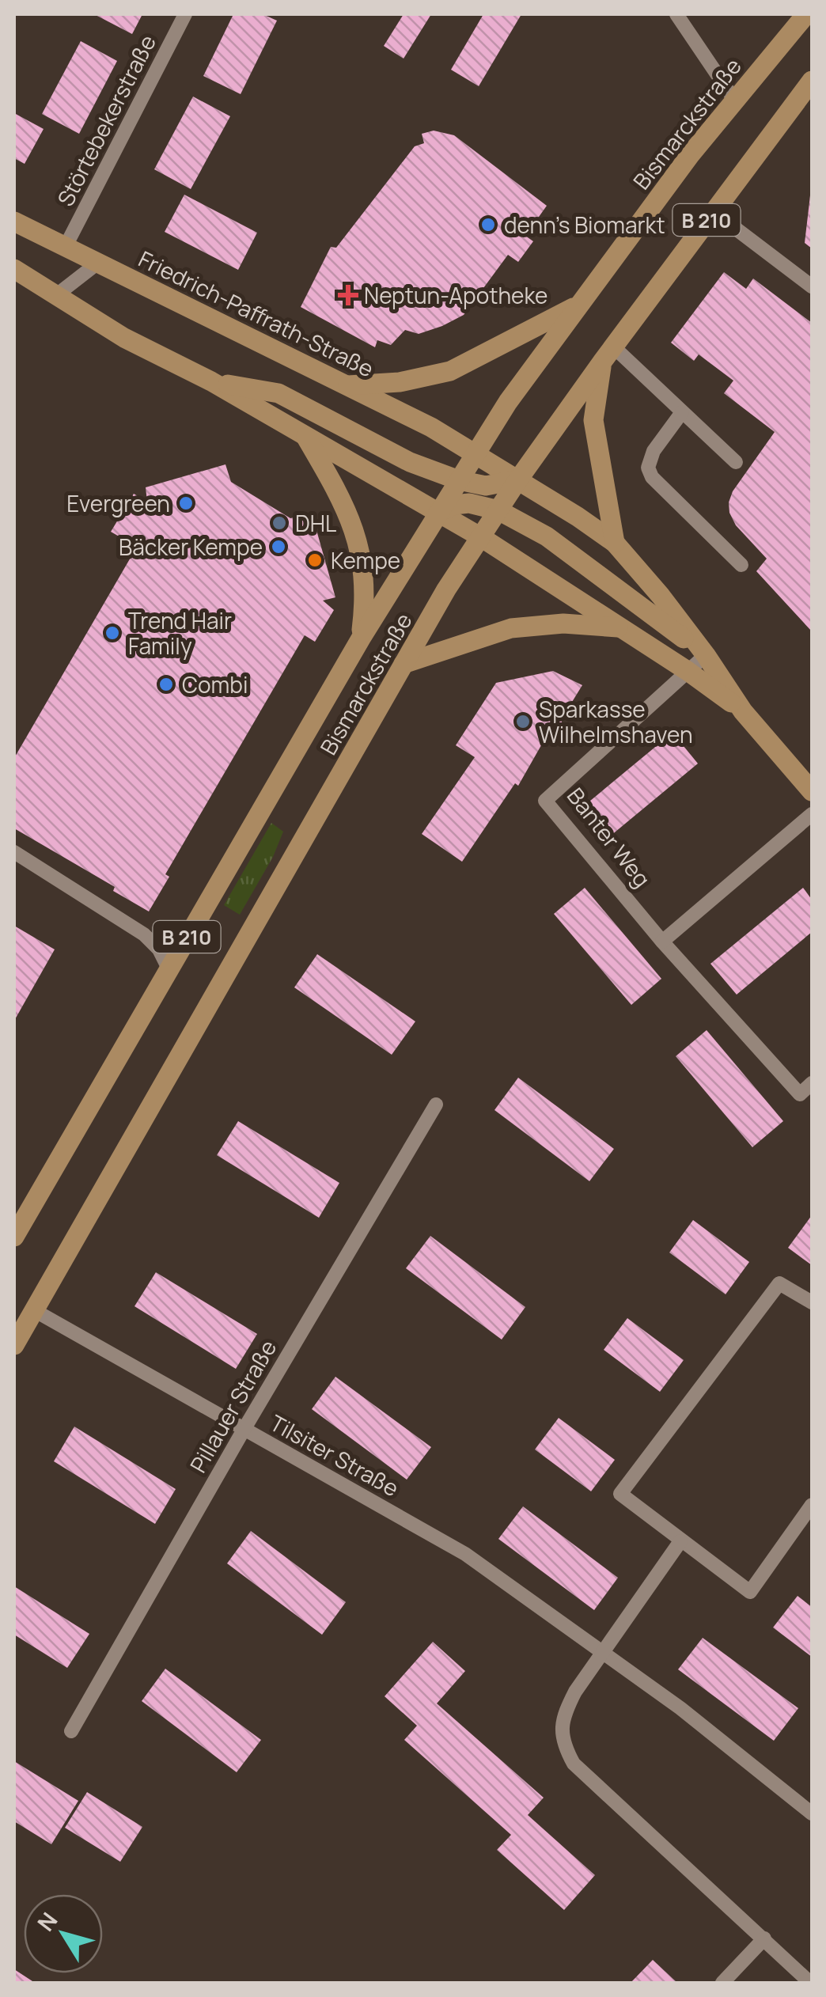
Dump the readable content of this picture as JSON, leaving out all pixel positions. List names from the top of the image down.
{
  "streets": {
    "main road": ["Bismarckstraße", "B 210", "Friedrich-Paffrath-Straße"],
    "street": [
      "Störtebekerstraße",
      "Banter Weg",
      "Pillauer Straße",
      "Tilsiter Straße"
    ]
  },
  "crossings": [
    ["Störtebekerstraße", "Friedrich-Paffrath-Straße"],
    ["Bismarckstraße", "Friedrich-Paffrath-Straße"],
    ["Bismarckstraße", "Tilsiter Straße"],
    ["Pillauer Straße", "Tilsiter Straße"]
  ],
  "places": {
    "other": [
      "denn's Biomarkt",
      "Evergreen",
      "DHL",
      "Bäcker Kempe",
      "Kempe",
      "Trend Hair Family",
      "Combi",
      "Sparkasse Wilhelmshaven"
    ],
    "health": ["Neptun-Apotheke"]
  },
  "north": "top left"
}
